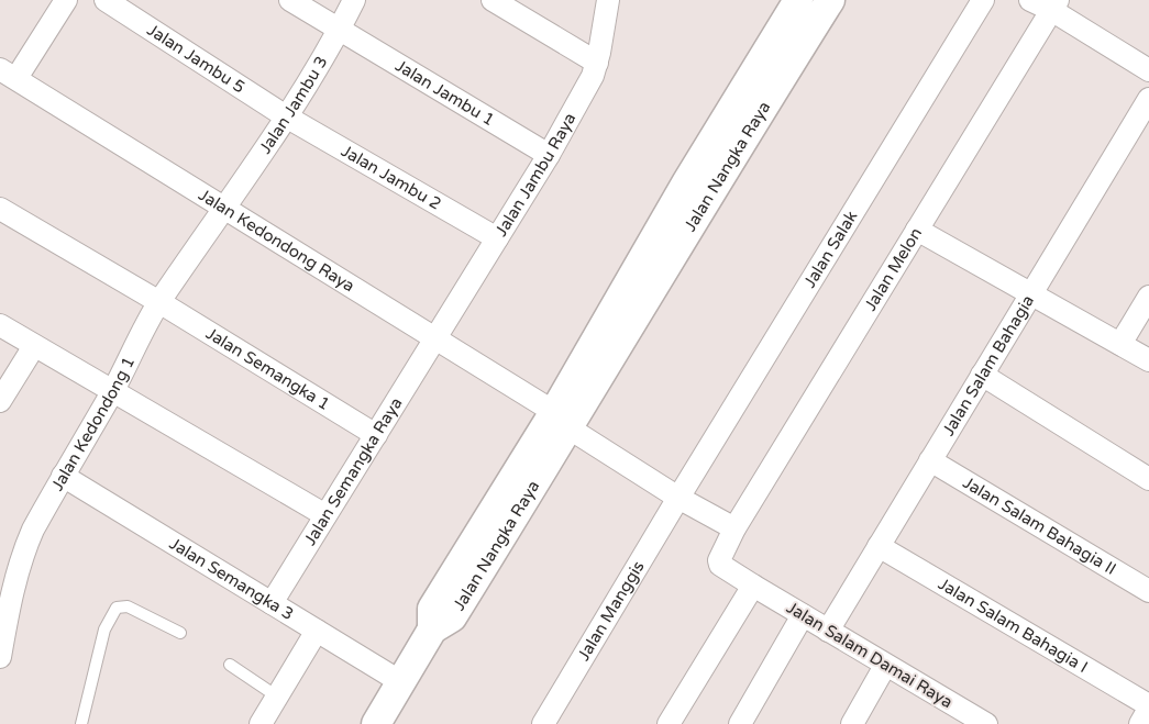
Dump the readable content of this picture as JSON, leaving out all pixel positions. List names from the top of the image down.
{
  "streets": {
    "street": [
      "Jalan Jambu 5",
      "Jalan Jambu 1",
      "Jalan Jambu 3",
      "Jalan Nangka Raya",
      "Jalan Jambu Raya",
      "Jalan Jambu 2",
      "Jalan Kedondong Raya",
      "Jalan Salak",
      "Jalan Melon",
      "Jalan Salam Bahagia",
      "Jalan Semangka 1",
      "Jalan Kedondong 1",
      "Jalan Semangka Raya",
      "Jalan Salam Bahagia II",
      "Jalan Semangka 3",
      "Jalan Manggis",
      "Jalan Salam Bahagia I",
      "Jalan Salam Damai Raya"
    ]
  },
  "crossings": [
    ["Jalan Jambu 5", "Jalan Jambu 3"],
    ["Jalan Jambu 5", "Jalan Jambu 2"],
    ["Jalan Jambu 1", "Jalan Jambu 3"],
    ["Jalan Jambu 1", "Jalan Jambu Raya"],
    ["Jalan Jambu 3", "Jalan Jambu 2"],
    ["Jalan Jambu 3", "Jalan Kedondong Raya"],
    ["Jalan Jambu 3", "Jalan Kedondong 1"],
    ["Jalan Nangka Raya", "Jalan Kedondong Raya"],
    ["Jalan Nangka Raya", "Jalan Semangka 3"],
    ["Jalan Jambu Raya", "Jalan Jambu 2"],
    ["Jalan Jambu Raya", "Jalan Kedondong Raya"],
    ["Jalan Jambu Raya", "Jalan Semangka Raya"],
    ["Jalan Kedondong Raya", "Jalan Kedondong 1"],
    ["Jalan Kedondong Raya", "Jalan Semangka Raya"],
    ["Jalan Salak", "Jalan Manggis"],
    ["Jalan Melon", "Jalan Salam Damai Raya"],
    ["Jalan Salam Bahagia", "Jalan Salam Bahagia II"],
    ["Jalan Salam Bahagia", "Jalan Salam Bahagia I"],
    ["Jalan Salam Bahagia", "Jalan Salam Damai Raya"],
    ["Jalan Semangka 1", "Jalan Kedondong 1"],
    ["Jalan Semangka 1", "Jalan Semangka Raya"],
    ["Jalan Kedondong 1", "Jalan Semangka 3"],
    ["Jalan Semangka Raya", "Jalan Semangka 3"]
  ]
}
